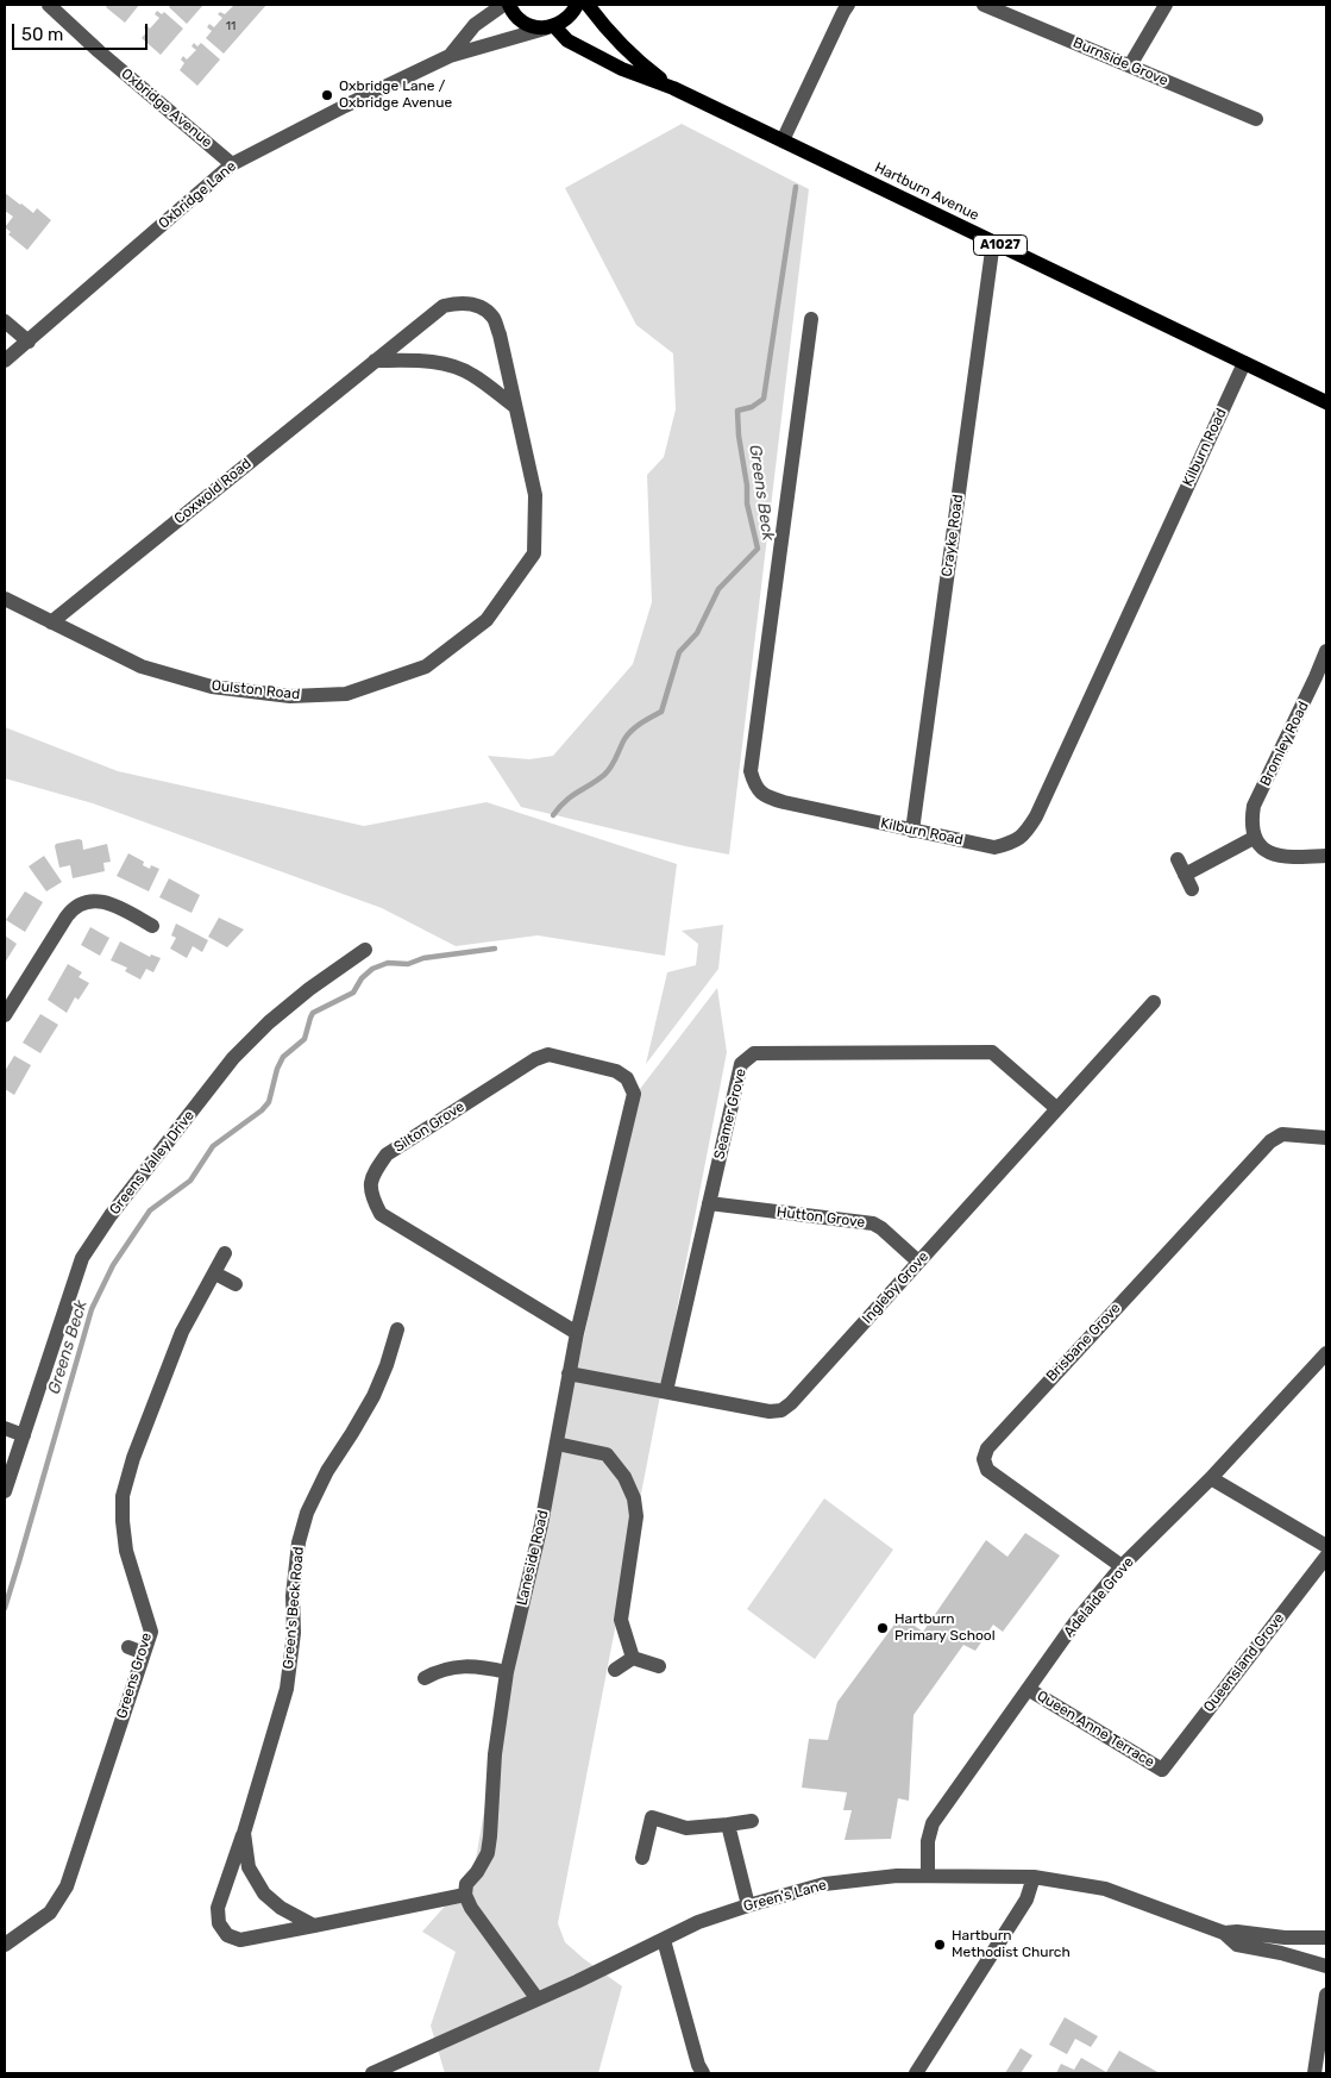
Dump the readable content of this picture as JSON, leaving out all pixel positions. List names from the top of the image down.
{
  "streets": {
    "main road": ["Hartburn Avenue", "A1027"],
    "street": [
      "Burnside Grove",
      "Oxbridge Avenue",
      "Oxbridge Lane",
      "Kilburn Road",
      "Coxwold Road",
      "Crayke Road",
      "Oulston Road",
      "Bromley Road",
      "Seamer Grove",
      "Silton Grove",
      "Greens Valley Drive",
      "Hutton Grove",
      "Ingleby Grove",
      "Brisbane Grove",
      "Laneside Road",
      "Adelaide Grove",
      "Green's Beck Road",
      "Queensland Grove",
      "Greens Grove",
      "Queen Anne Terrace",
      "Green's Lane"
    ]
  },
  "crossings": [
    ["Oxbridge Avenue", "Oxbridge Lane"],
    ["Hartburn Avenue", "Oxbridge Lane"],
    ["Hartburn Avenue", "A1027"],
    ["Hartburn Avenue", "Kilburn Road"],
    ["Hartburn Avenue", "Crayke Road"],
    ["Oxbridge Lane", "A1027"],
    ["Kilburn Road", "Crayke Road"],
    ["Coxwold Road", "Oulston Road"],
    ["Seamer Grove", "Hutton Grove"],
    ["Seamer Grove", "Ingleby Grove"],
    ["Silton Grove", "Laneside Road"],
    ["Hutton Grove", "Ingleby Grove"],
    ["Ingleby Grove", "Laneside Road"],
    ["Brisbane Grove", "Adelaide Grove"],
    ["Laneside Road", "Green's Beck Road"],
    ["Adelaide Grove", "Queen Anne Terrace"],
    ["Adelaide Grove", "Green's Lane"],
    ["Queensland Grove", "Queen Anne Terrace"]
  ],
  "water": ["Greens Beck"],
  "places": ["Oxbridge Lane / Oxbridge Avenue", "Hartburn Primary School", "Hartburn Methodist Church"],
  "house_numbers": ["11"],
  "scale_bar": "50 m"
}
